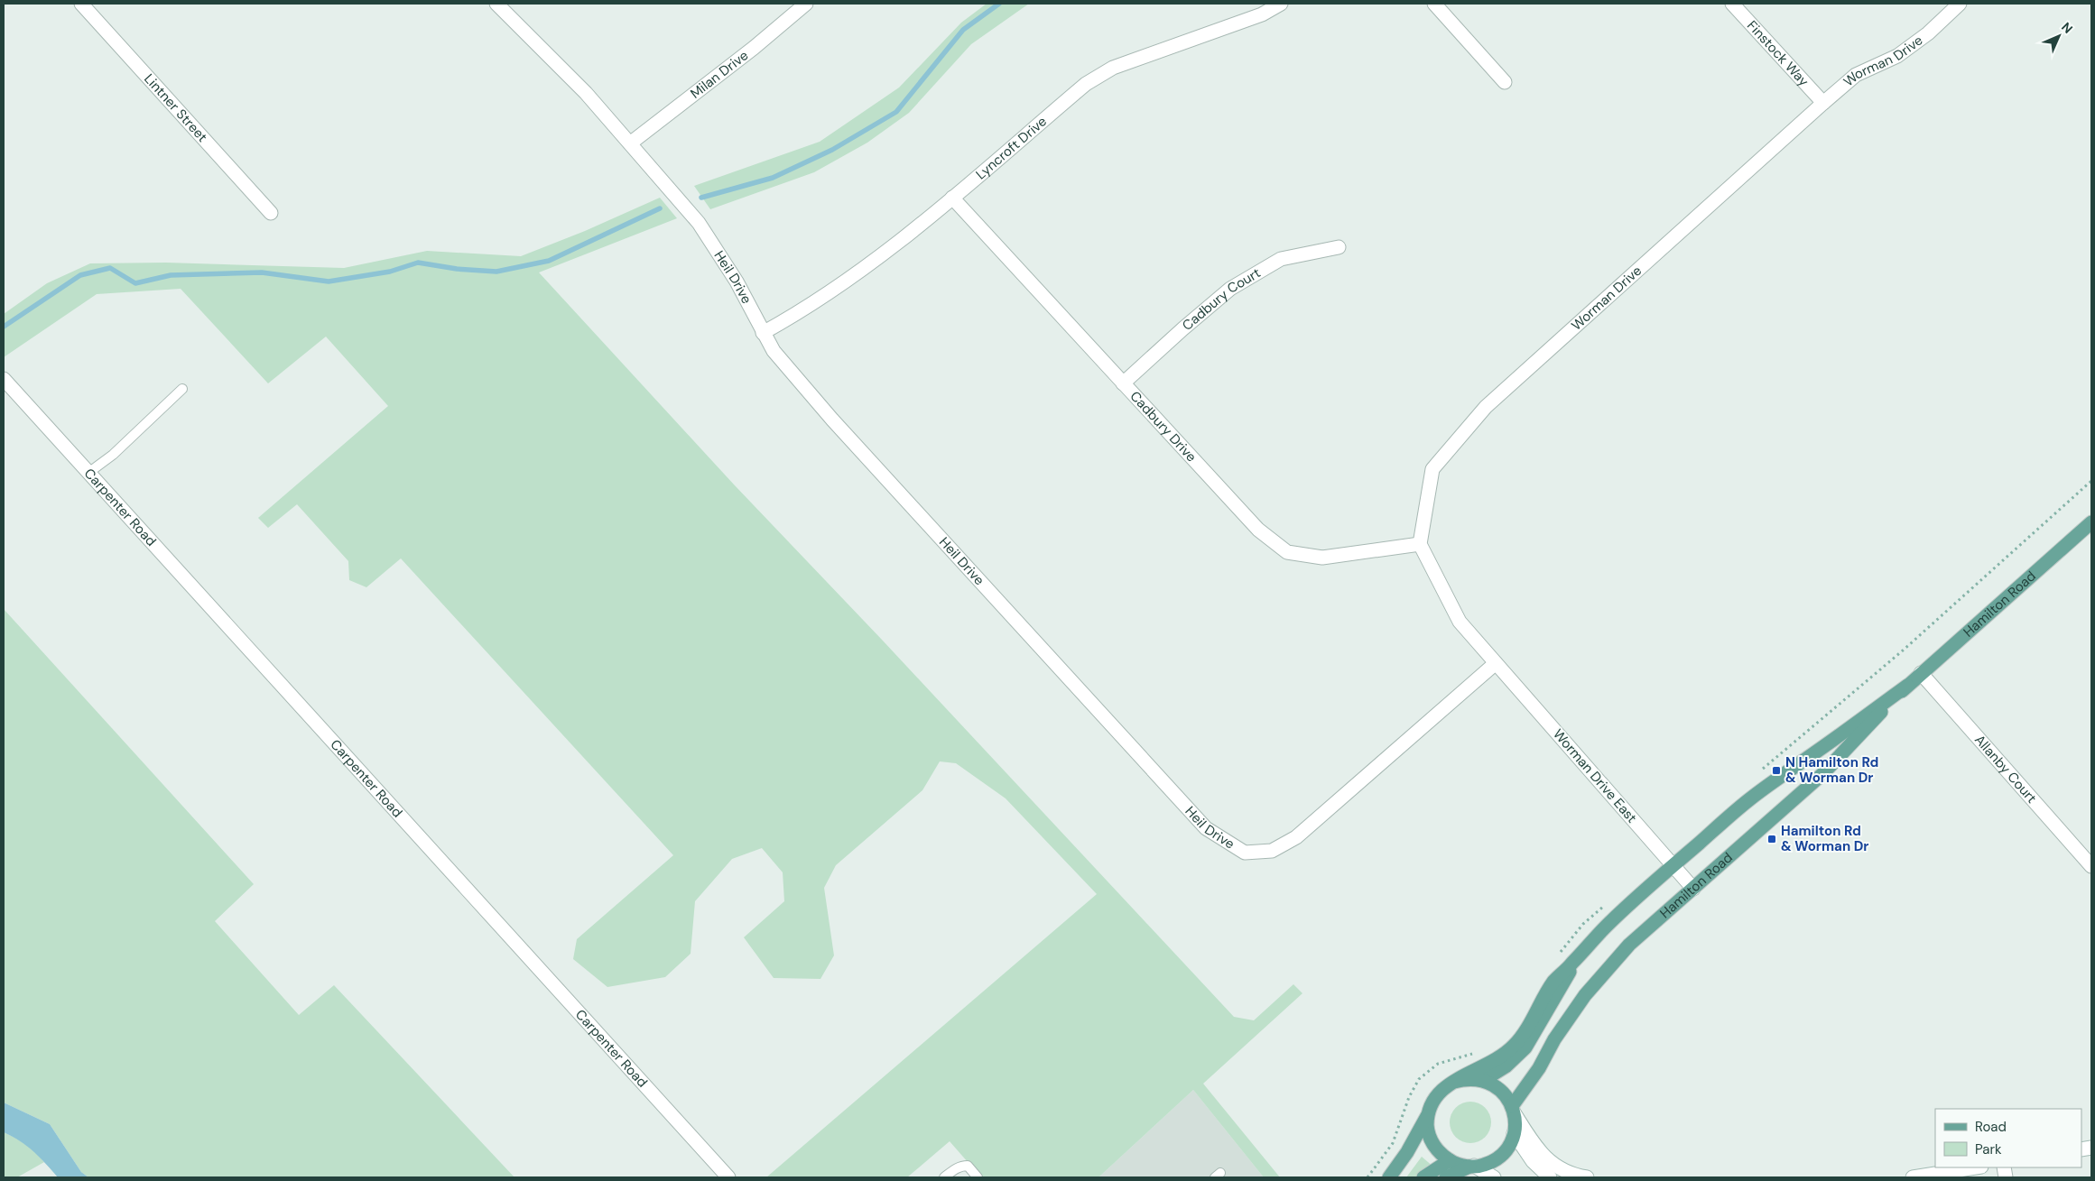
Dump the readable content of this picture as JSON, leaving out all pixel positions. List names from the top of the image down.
{
  "streets": {
    "main road": ["Hamilton Road"],
    "street": [
      "Finstock Way",
      "Worman Drive",
      "Milan Drive",
      "Lintner Street",
      "Lyncroft Drive",
      "Heil Drive",
      "Cadbury Court",
      "Cadbury Drive",
      "Carpenter Road",
      "Allanby Court",
      "Worman Drive East"
    ]
  },
  "crossings": [
    ["Finstock Way", "Worman Drive"],
    ["Worman Drive", "Cadbury Drive"],
    ["Milan Drive", "Heil Drive"],
    ["Lyncroft Drive", "Heil Drive"],
    ["Lyncroft Drive", "Cadbury Drive"],
    ["Heil Drive", "Worman Drive East"],
    ["Cadbury Court", "Cadbury Drive"],
    ["Hamilton Road", "Allanby Court"],
    ["Hamilton Road", "Worman Drive East"]
  ],
  "places": {
    "transit": ["N Hamilton Rd & Worman Dr", "Hamilton Rd & Worman Dr"]
  },
  "legend": ["Road", "Park"],
  "north": "top right"
}
